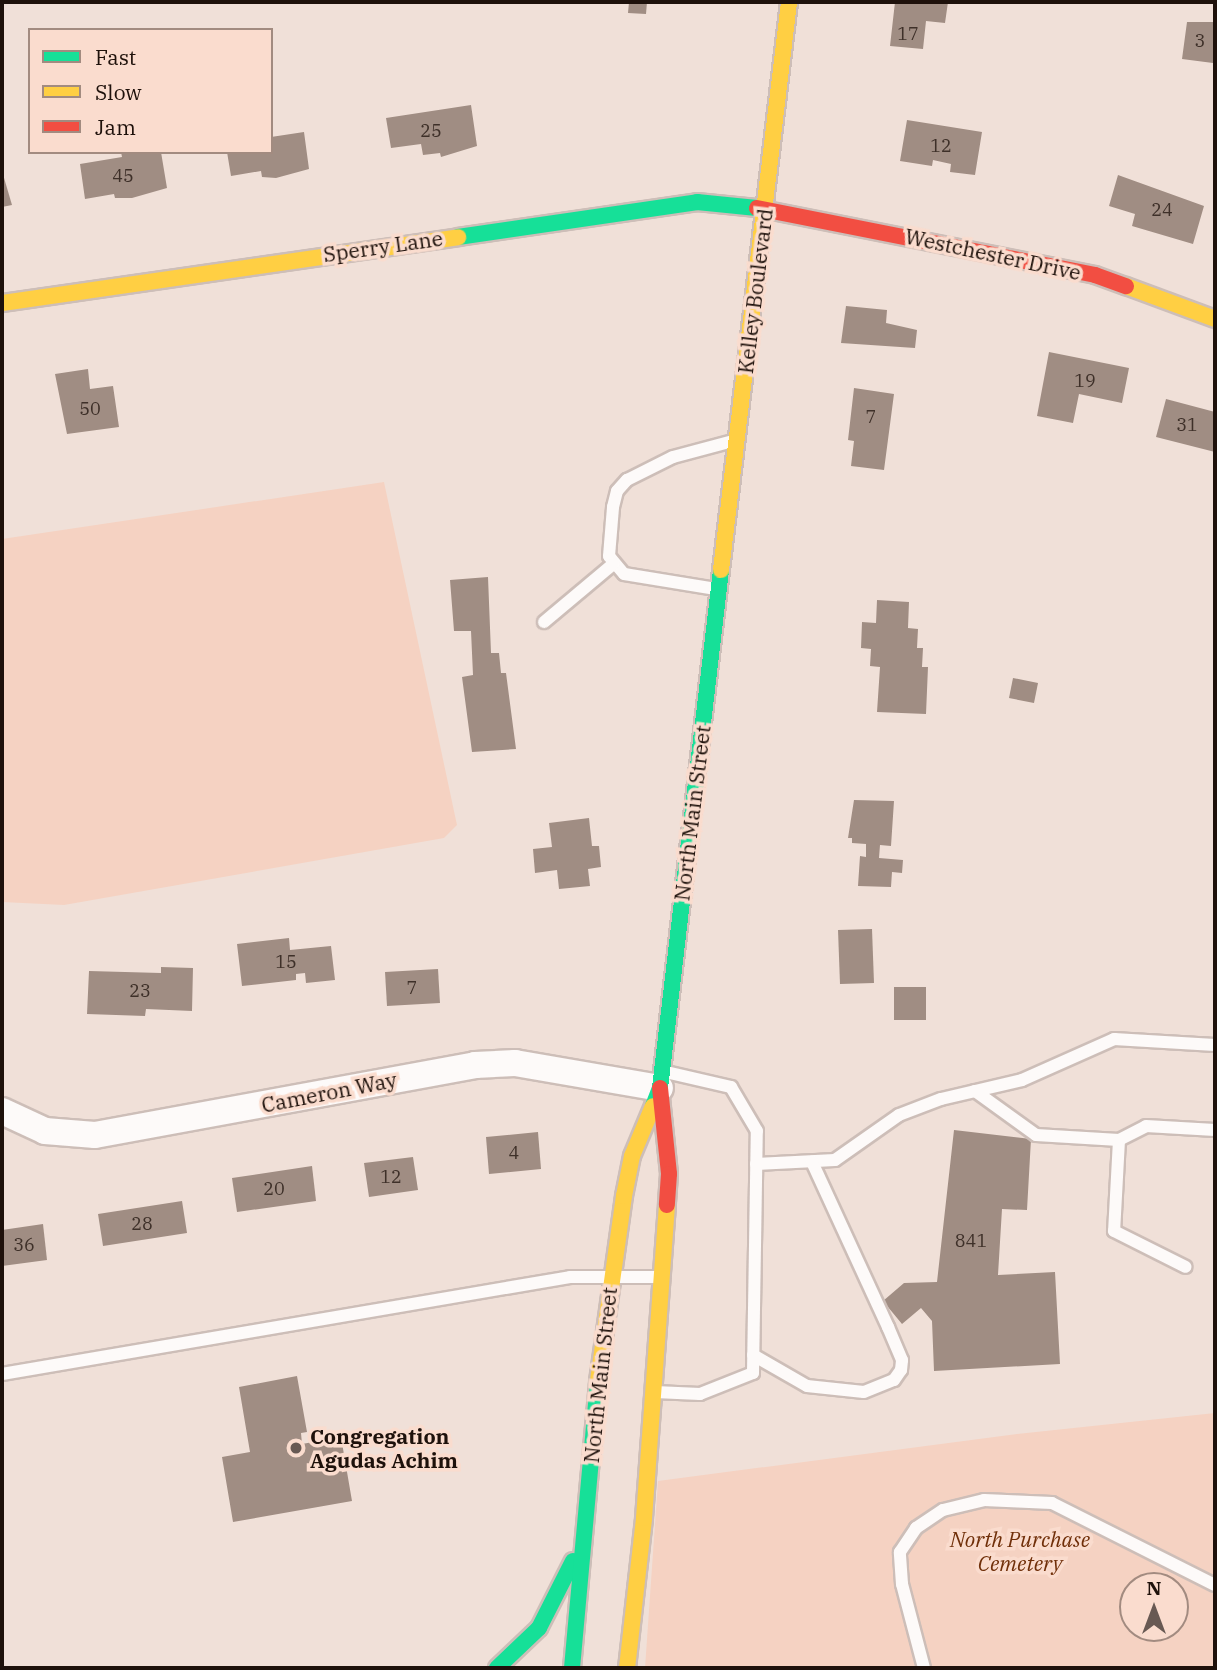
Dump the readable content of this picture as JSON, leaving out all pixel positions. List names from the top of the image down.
{
  "streets": {
    "main road": [
      "Sperry Lane",
      "Westchester Drive",
      "Kelley Boulevard",
      "North Main Street"
    ],
    "street": ["Cameron Way"]
  },
  "crossings": [
    ["Sperry Lane", "Westchester Drive"],
    ["Sperry Lane", "Kelley Boulevard"],
    ["Westchester Drive", "Kelley Boulevard"],
    ["Kelley Boulevard", "North Main Street"],
    ["North Main Street", "Cameron Way"]
  ],
  "parks": ["North Purchase Cemetery"],
  "places": ["Congregation Agudas Achim"],
  "house_numbers": [
    "17",
    "3",
    "25",
    "12",
    "45",
    "24",
    "19",
    "50",
    "7",
    "31",
    "15",
    "7",
    "23",
    "4",
    "12",
    "20",
    "28",
    "841",
    "36"
  ],
  "legend": ["Fast", "Slow", "Jam"],
  "north": "top"
}
